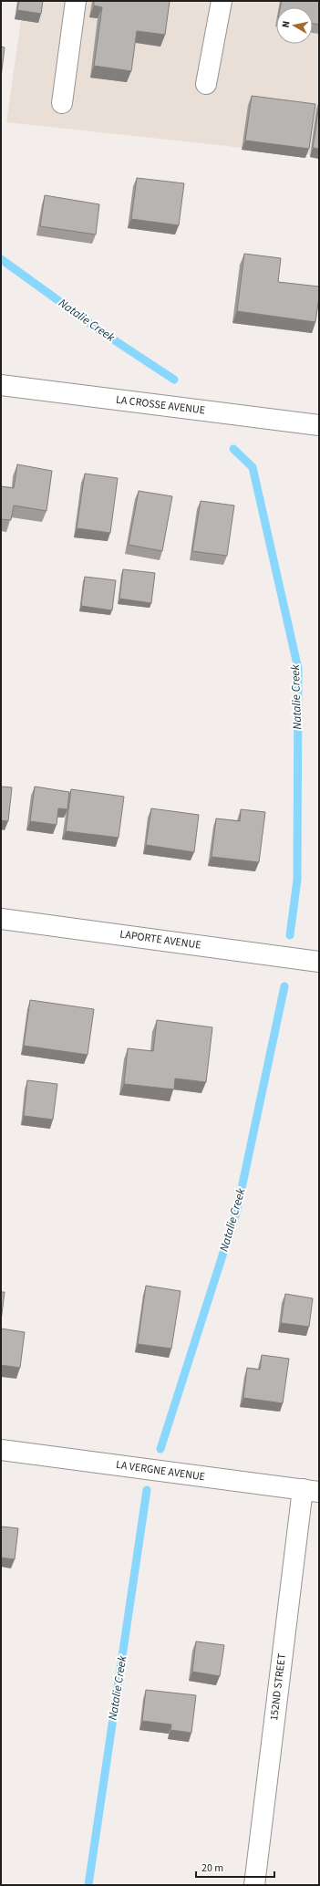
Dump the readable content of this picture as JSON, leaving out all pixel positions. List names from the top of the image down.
{
  "streets": {
    "street": [
      "LA CROSSE AVENUE",
      "LAPORTE AVENUE",
      "LA VERGNE AVENUE",
      "152ND STREET"
    ]
  },
  "crossings": [
    ["LA VERGNE AVENUE", "152ND STREET"]
  ],
  "water": ["Natalie Creek"],
  "scale_bar": "20 m",
  "north": "left"
}
